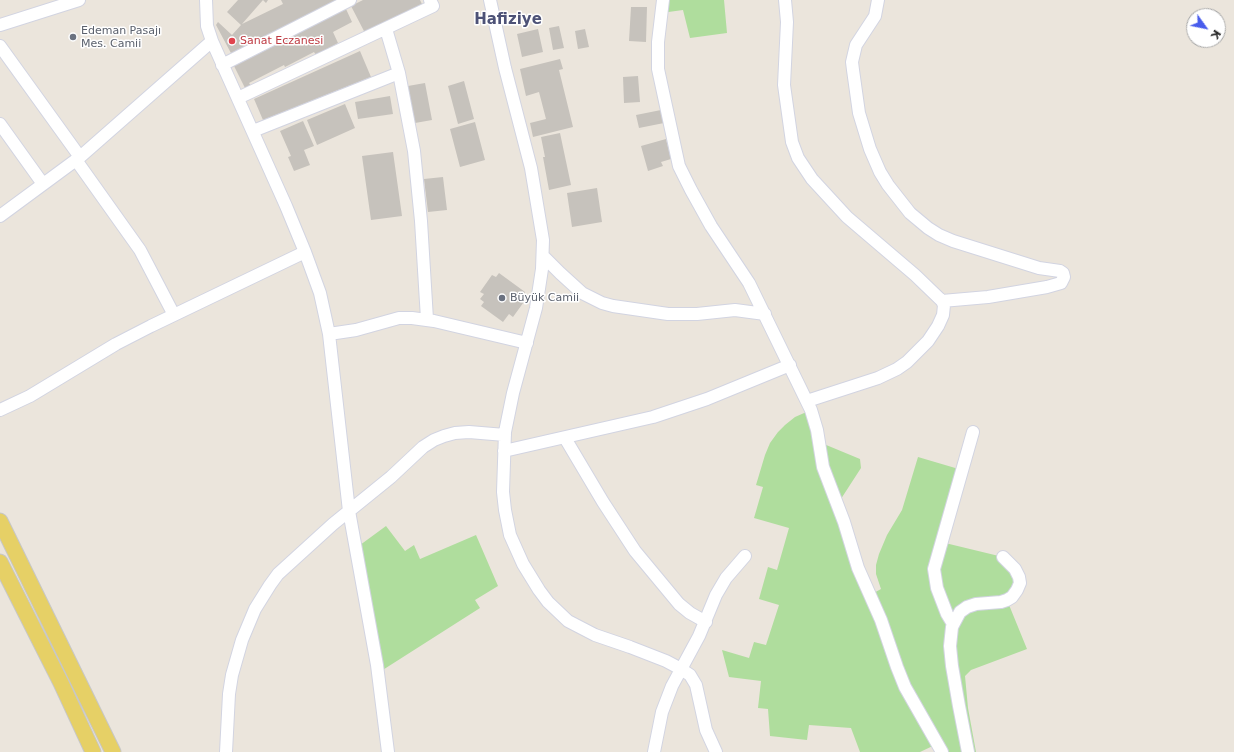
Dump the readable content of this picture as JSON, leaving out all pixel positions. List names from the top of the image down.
{
  "districts": ["Hafiziye"],
  "places": ["Edeman Pasajı Mes. Camii", "Sanat Eczanesi", "Büyük Camii"],
  "north": "bottom right"
}
